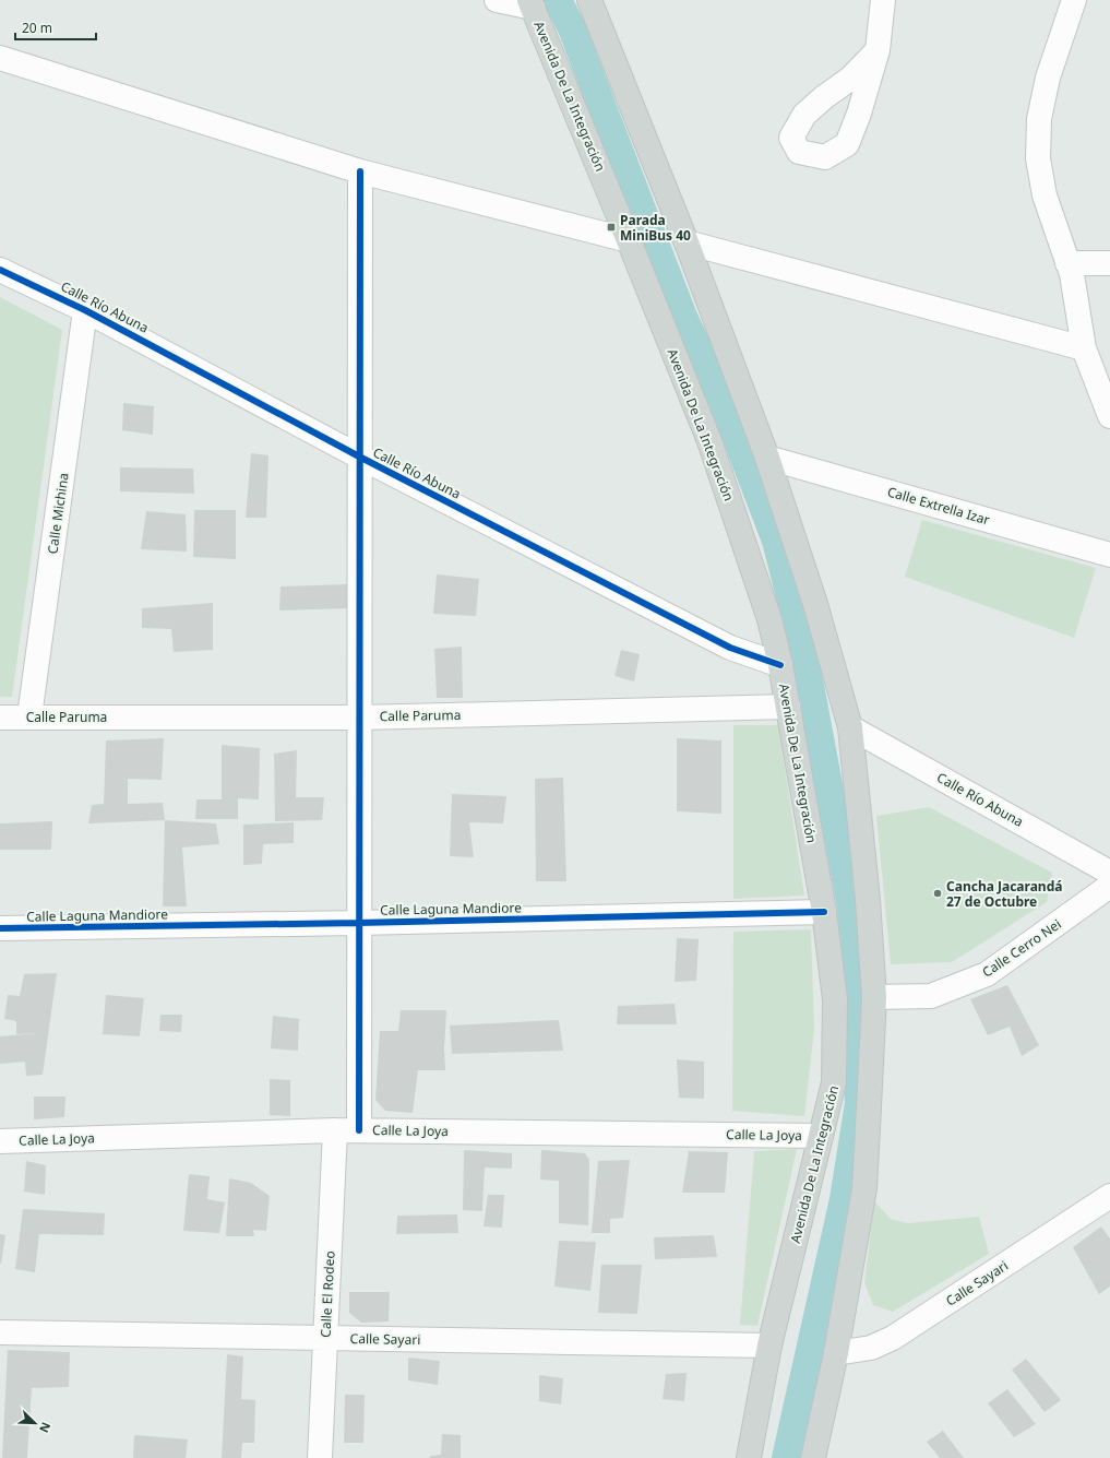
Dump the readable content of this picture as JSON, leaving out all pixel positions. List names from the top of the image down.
{
  "streets": {
    "main road": ["Avenida De La Integración"],
    "street": [
      "Calle Río Abuna",
      "Calle Extrella Izar",
      "Calle Michina",
      "Calle Paruma",
      "Calle Laguna Mandiore",
      "Calle Cerro Nei",
      "Calle La Joya",
      "Calle Sayari",
      "Calle El Rodeo"
    ]
  },
  "crossings": [
    ["Avenida De La Integración", "Calle Río Abuna"],
    ["Avenida De La Integración", "Calle Paruma"],
    ["Avenida De La Integración", "Calle Laguna Mandiore"],
    ["Avenida De La Integración", "Calle La Joya"],
    ["Avenida De La Integración", "Calle Sayari"],
    ["Calle Río Abuna", "Calle Michina"],
    ["Calle Michina", "Calle Paruma"],
    ["Calle La Joya", "Calle El Rodeo"],
    ["Calle Sayari", "Calle El Rodeo"]
  ],
  "places": {
    "transit": ["Parada MiniBus 40"],
    "other": ["Cancha Jacarandá 27 de Octubre"]
  },
  "scale_bar": "20 m",
  "north": "bottom right"
}
